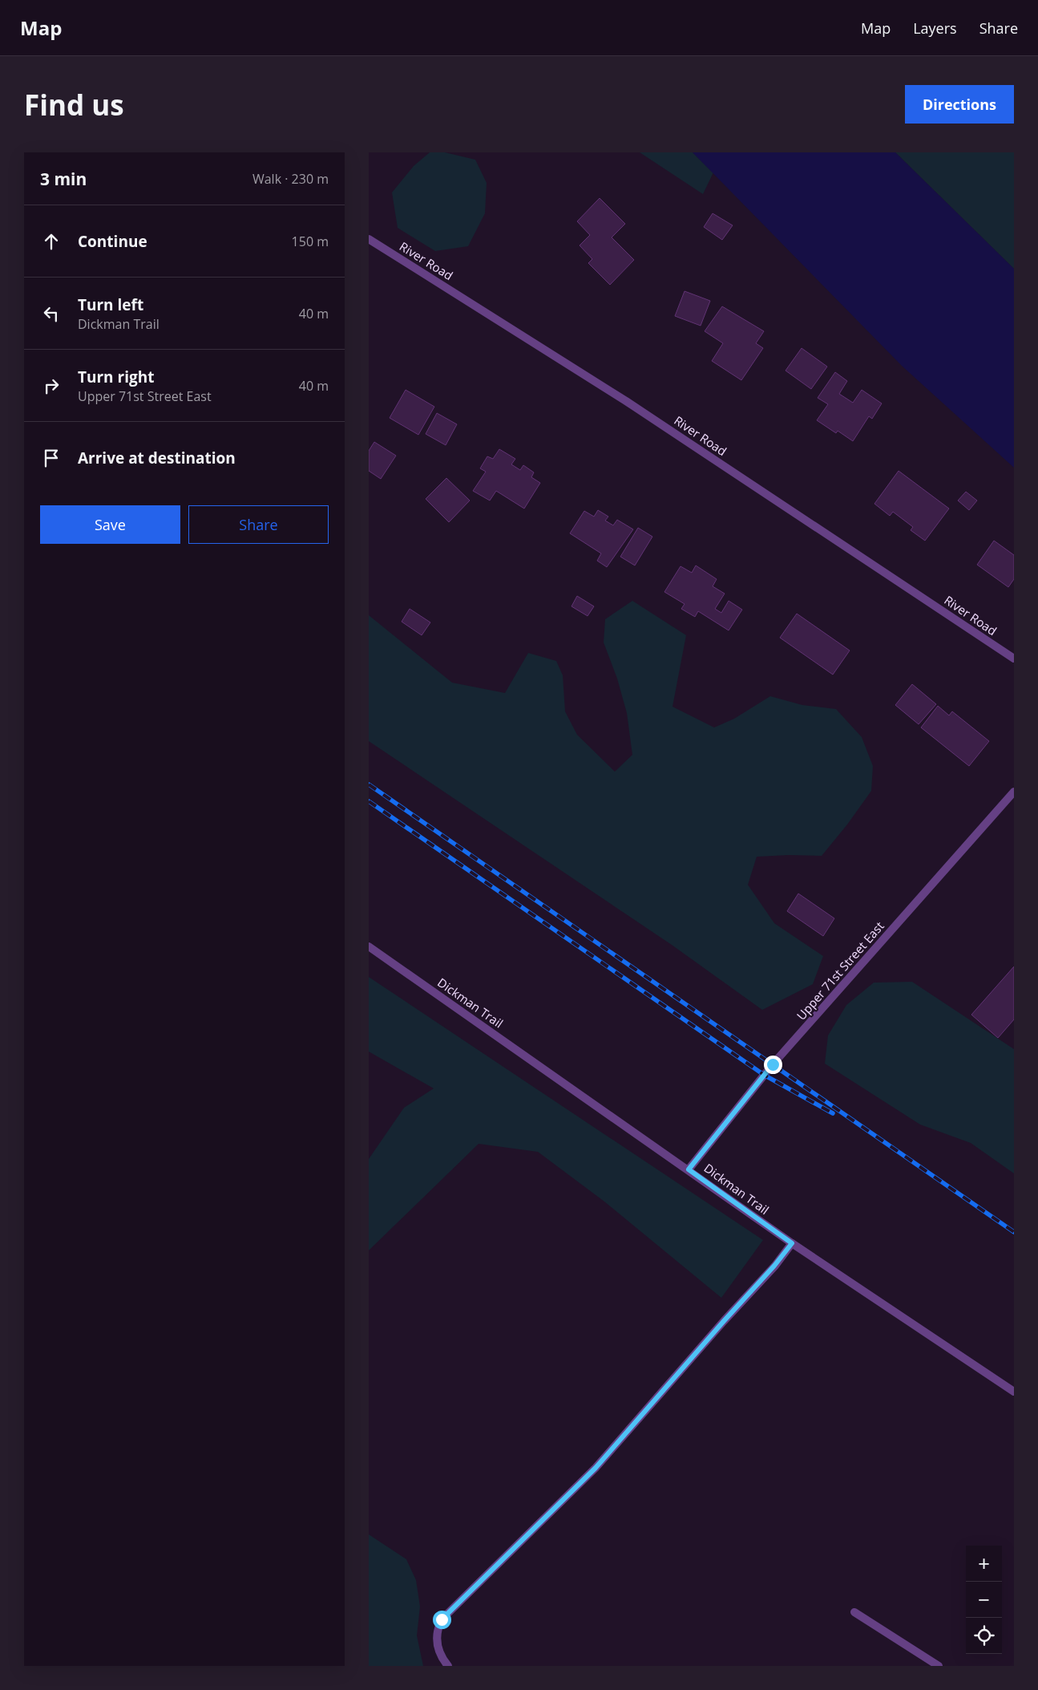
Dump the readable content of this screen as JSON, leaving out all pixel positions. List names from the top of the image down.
{
  "streets": {
    "street": ["River Road", "Upper 71st Street East", "Dickman Trail"]
  },
  "crossings": [
    ["Upper 71st Street East", "Dickman Trail"]
  ],
  "page": {
    "header": "Map",
    "nav": ["Map", "Layers", "Share"],
    "buttons": [
      "Directions",
      ["Save", "Share"]
    ],
    "title": "Find us",
    "heading": ["3 min", "Walk · 230 m"],
    "list": [
      ["Continue", "150 m"],
      ["Turn left", "Dickman Trail", "40 m"],
      ["Turn right", "Upper 71st Street East", "40 m"],
      "Arrive at destination"
    ],
    "map_buttons": ["+", "−"]
  }
}
